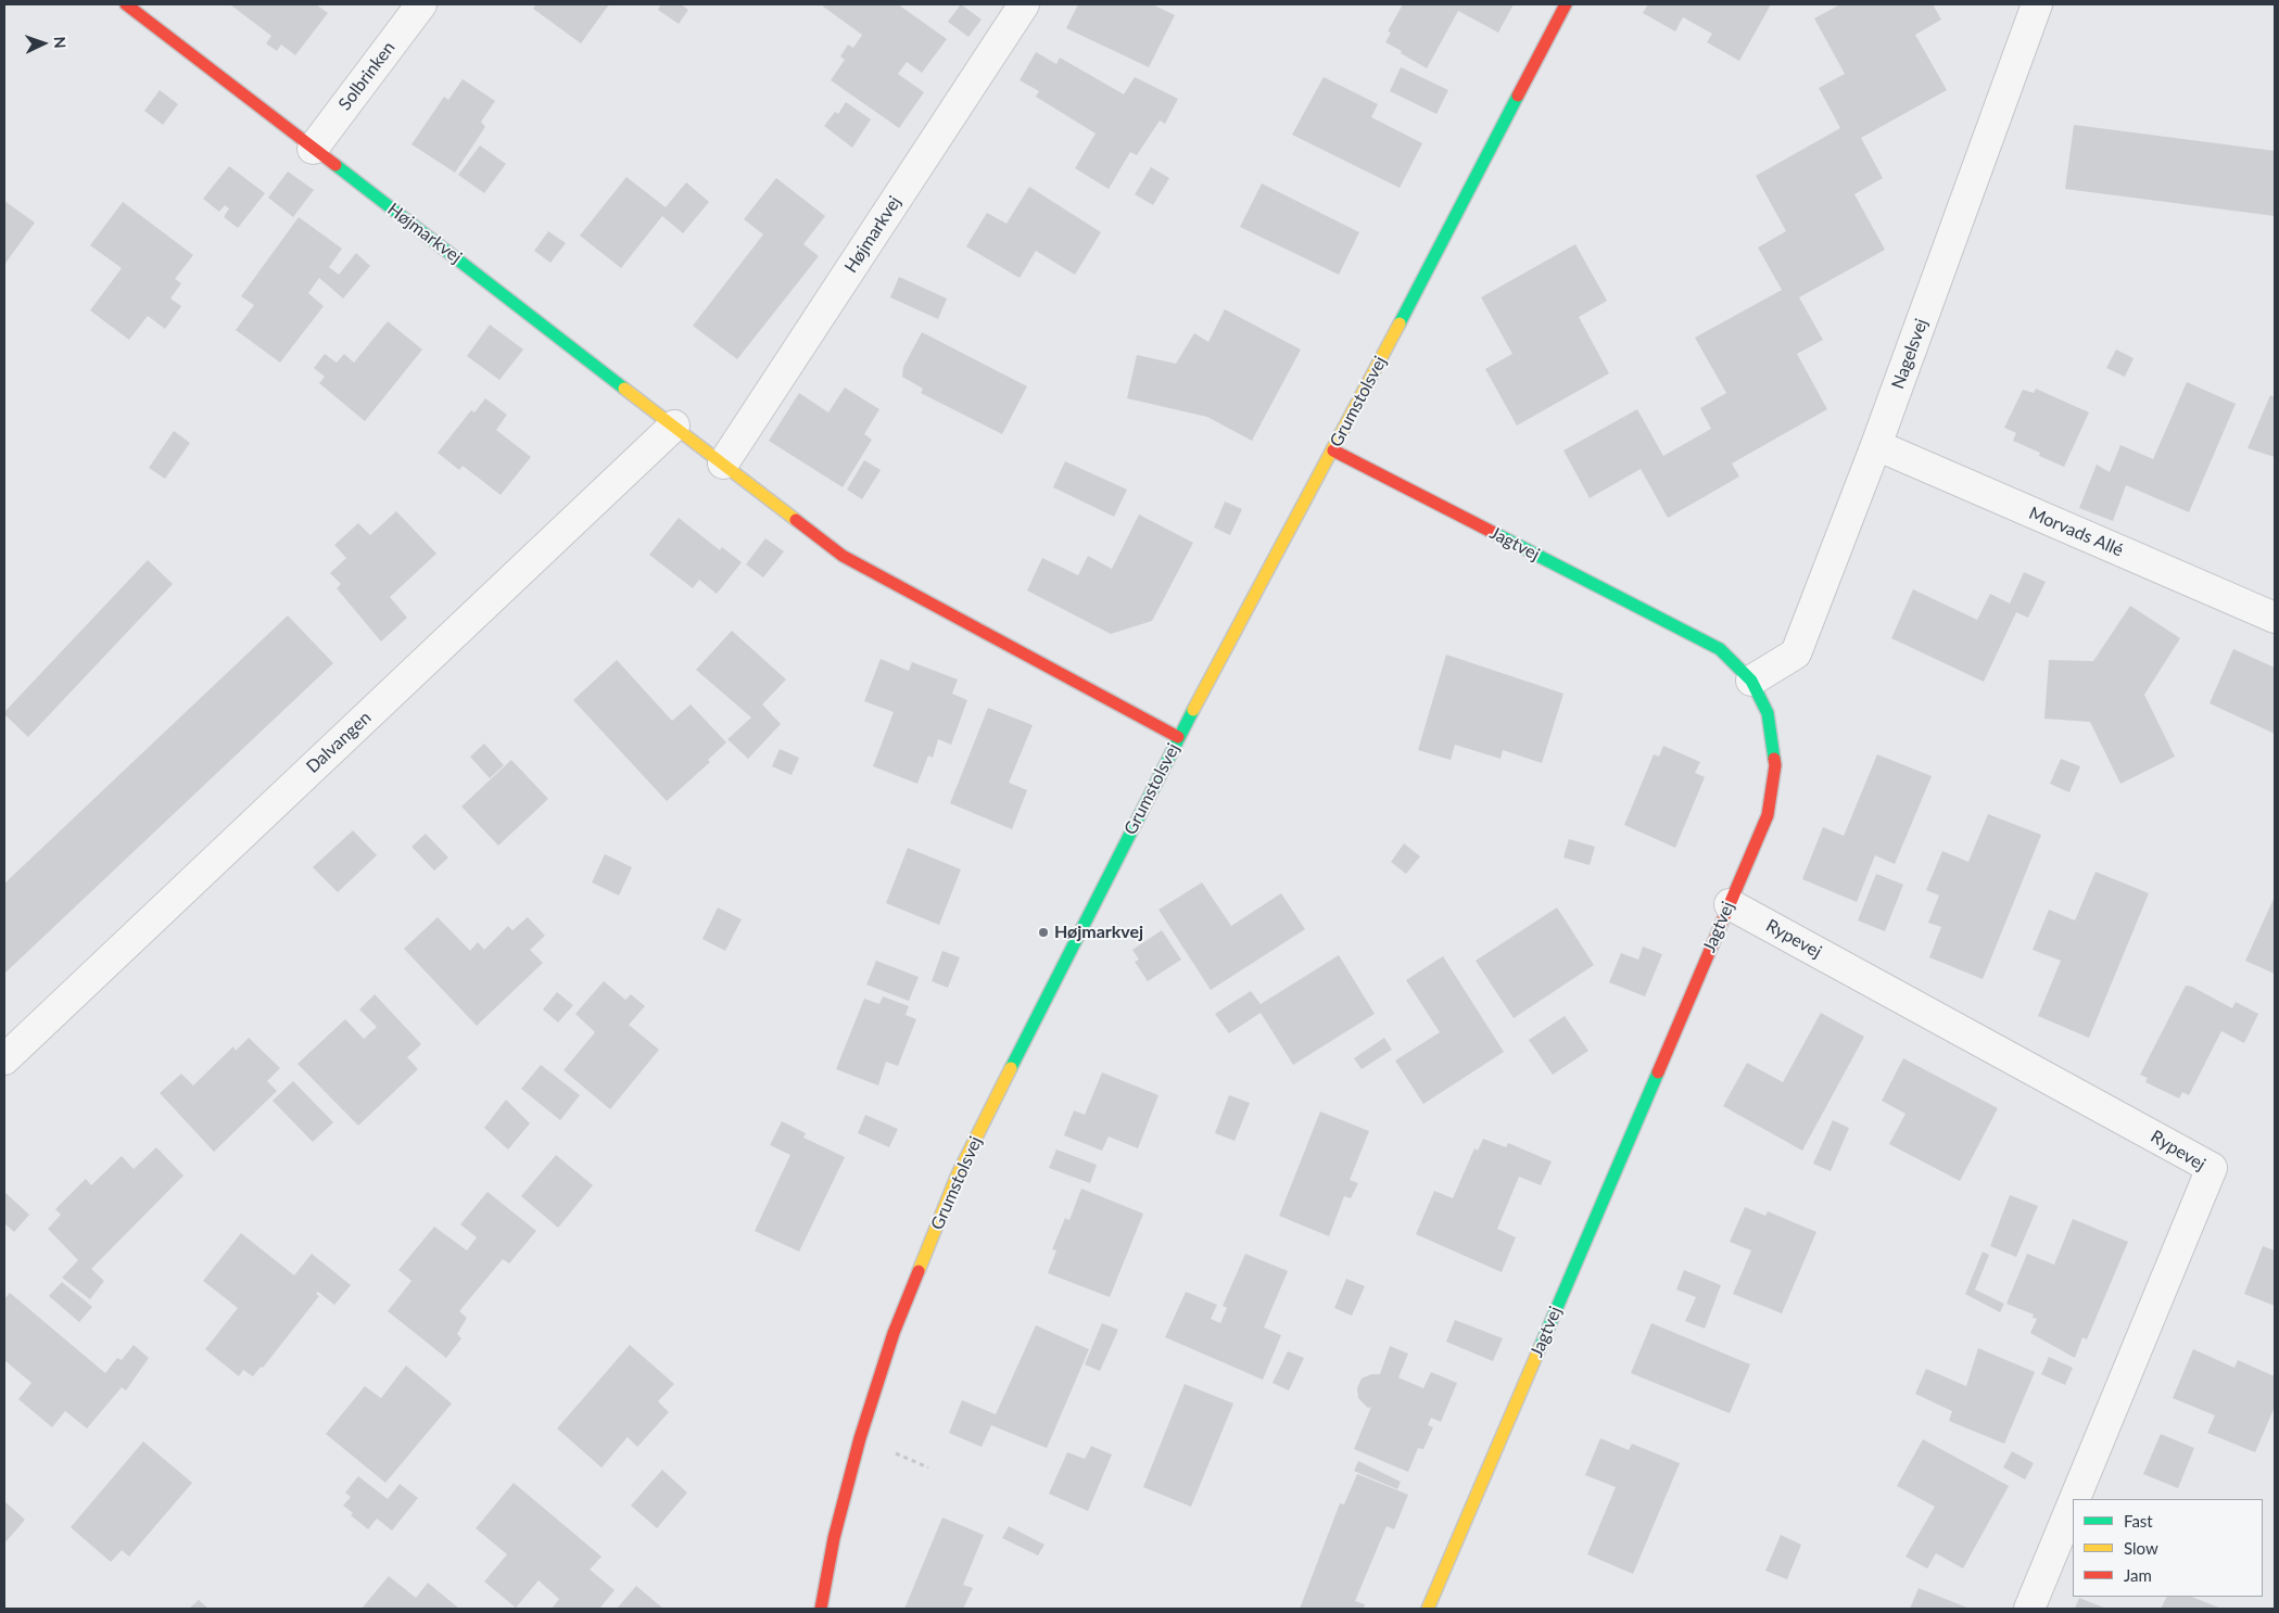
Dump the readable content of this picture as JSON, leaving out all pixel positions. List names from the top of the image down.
{
  "streets": {
    "street": [
      "Solbrinken",
      "Højmarkvej",
      "Nagelsvej",
      "Grumstolsvej",
      "Morvads Allé",
      "Jagtvej",
      "Dalvangen",
      "Rypevej"
    ]
  },
  "crossings": [
    ["Solbrinken", "Højmarkvej"],
    ["Højmarkvej", "Grumstolsvej"],
    ["Højmarkvej", "Dalvangen"],
    ["Nagelsvej", "Morvads Allé"],
    ["Nagelsvej", "Jagtvej"],
    ["Grumstolsvej", "Jagtvej"],
    ["Jagtvej", "Rypevej"]
  ],
  "places": ["Højmarkvej"],
  "legend": ["Fast", "Slow", "Jam"],
  "north": "right"
}
